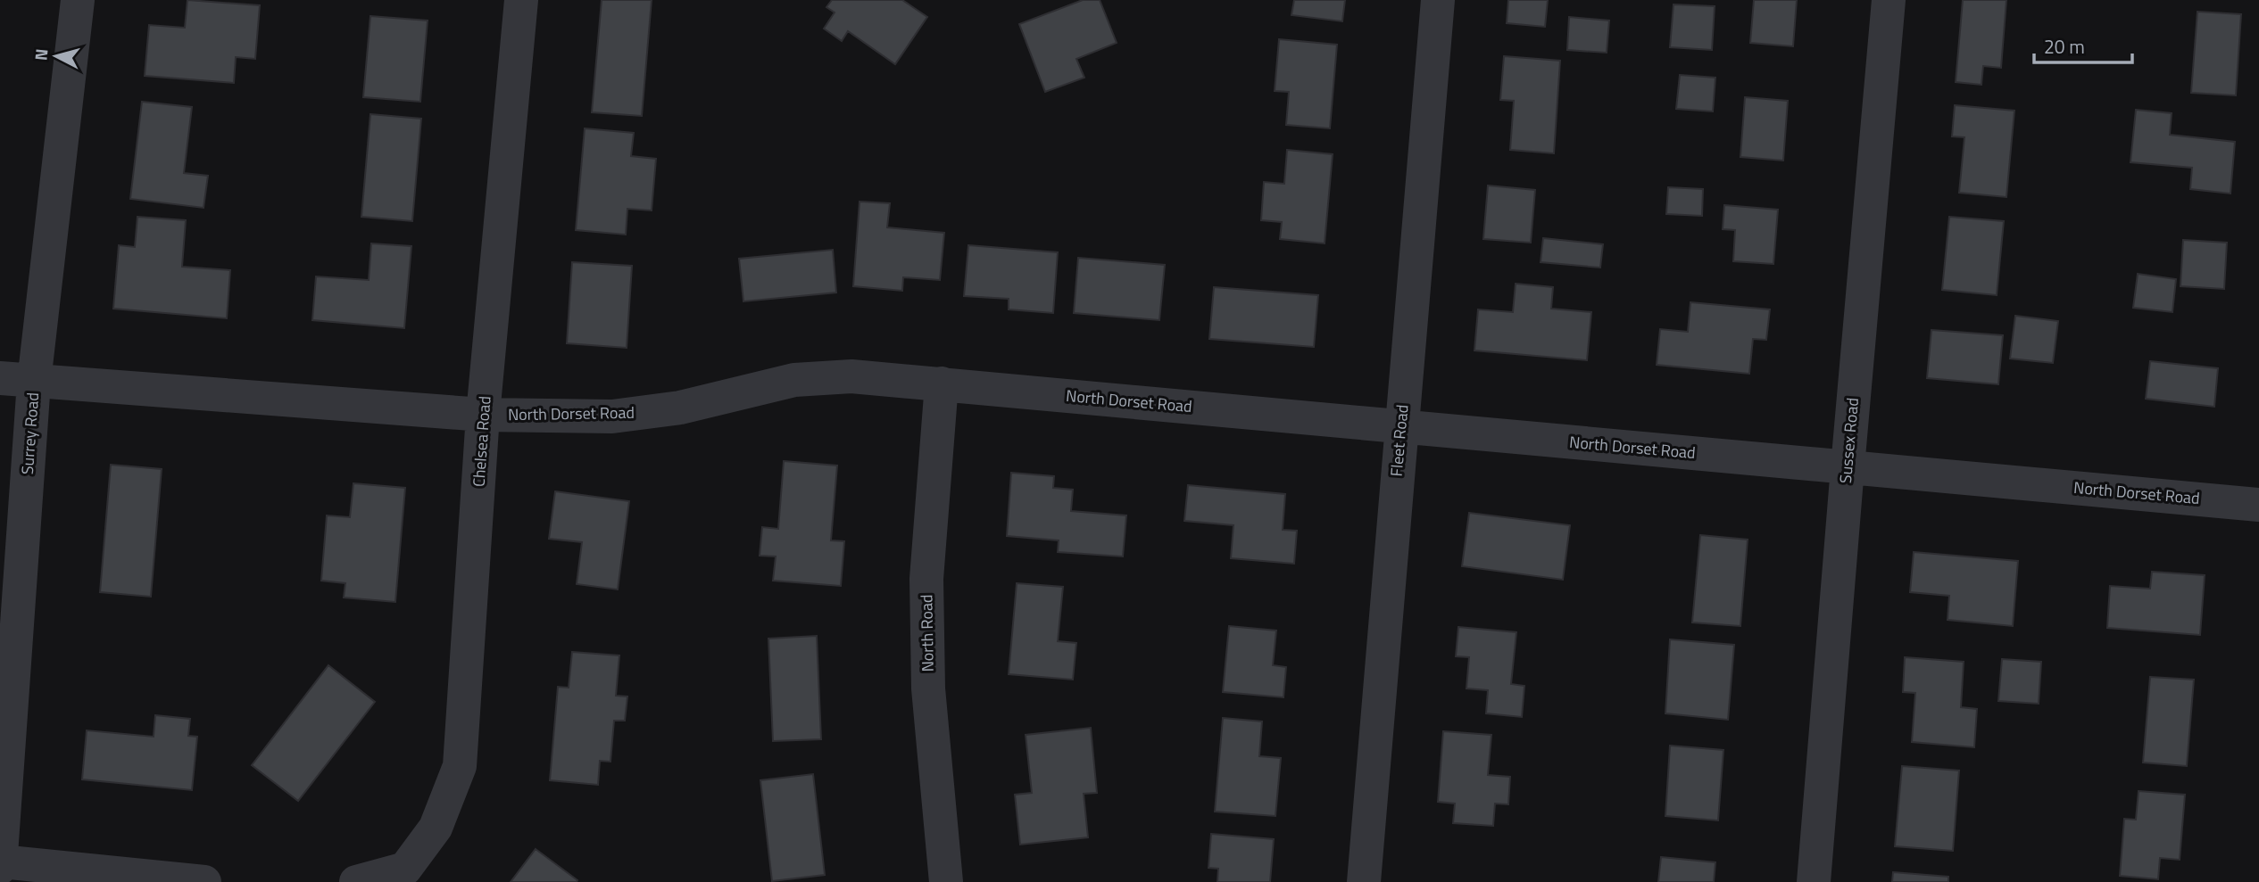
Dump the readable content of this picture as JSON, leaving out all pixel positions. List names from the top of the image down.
{
  "streets": {
    "street": [
      "North Dorset Road",
      "Surrey Road",
      "Fleet Road",
      "Sussex Road",
      "Chelsea Road",
      "North Road"
    ]
  },
  "crossings": [
    ["North Dorset Road", "Surrey Road"],
    ["North Dorset Road", "Fleet Road"],
    ["North Dorset Road", "Sussex Road"],
    ["North Dorset Road", "Chelsea Road"],
    ["North Dorset Road", "North Road"]
  ],
  "scale_bar": "20 m",
  "north": "left"
}
